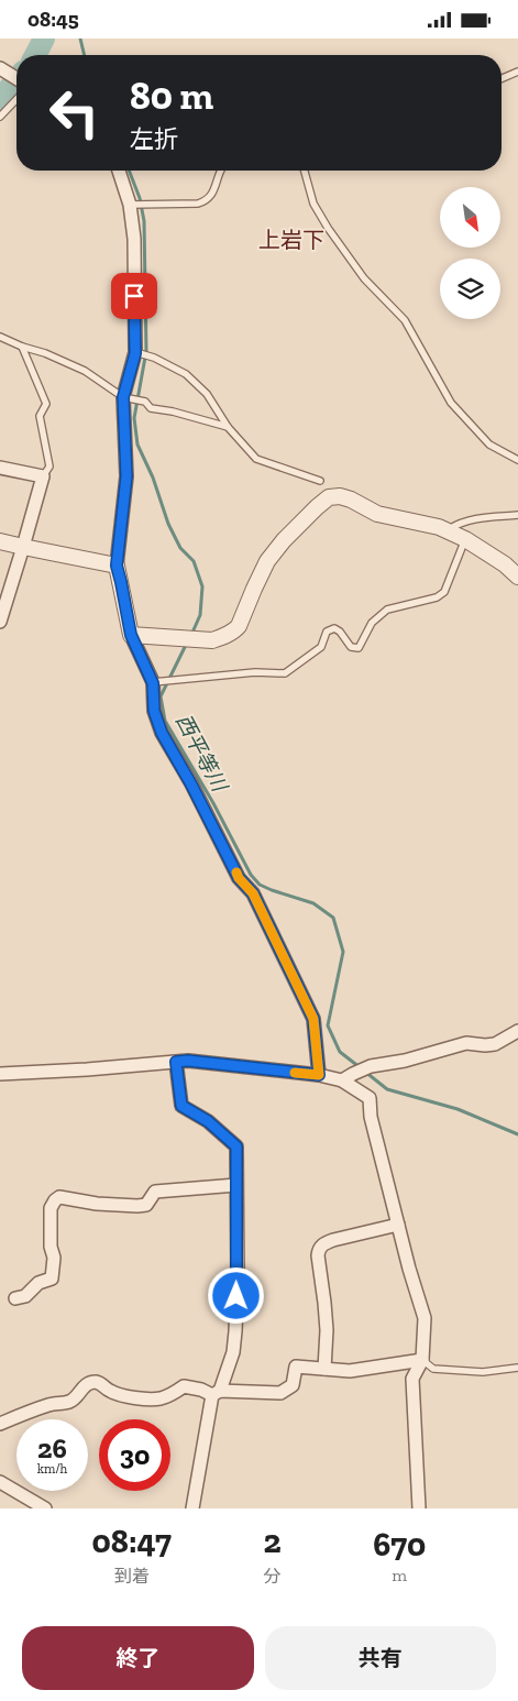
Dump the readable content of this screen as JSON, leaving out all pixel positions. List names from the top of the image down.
{
  "districts": ["上岩下"],
  "water": ["西平等川"],
  "north": "bottom right",
  "page": {
    "status": "08:45",
    "turn": ["80 m", "左折"],
    "speed": "26 km/h",
    "limit": "30",
    "eta": [
      "08:47",
      "到着",
      "2",
      "分",
      "670",
      "m"
    ],
    "buttons": ["終了", "共有"]
  }
}
